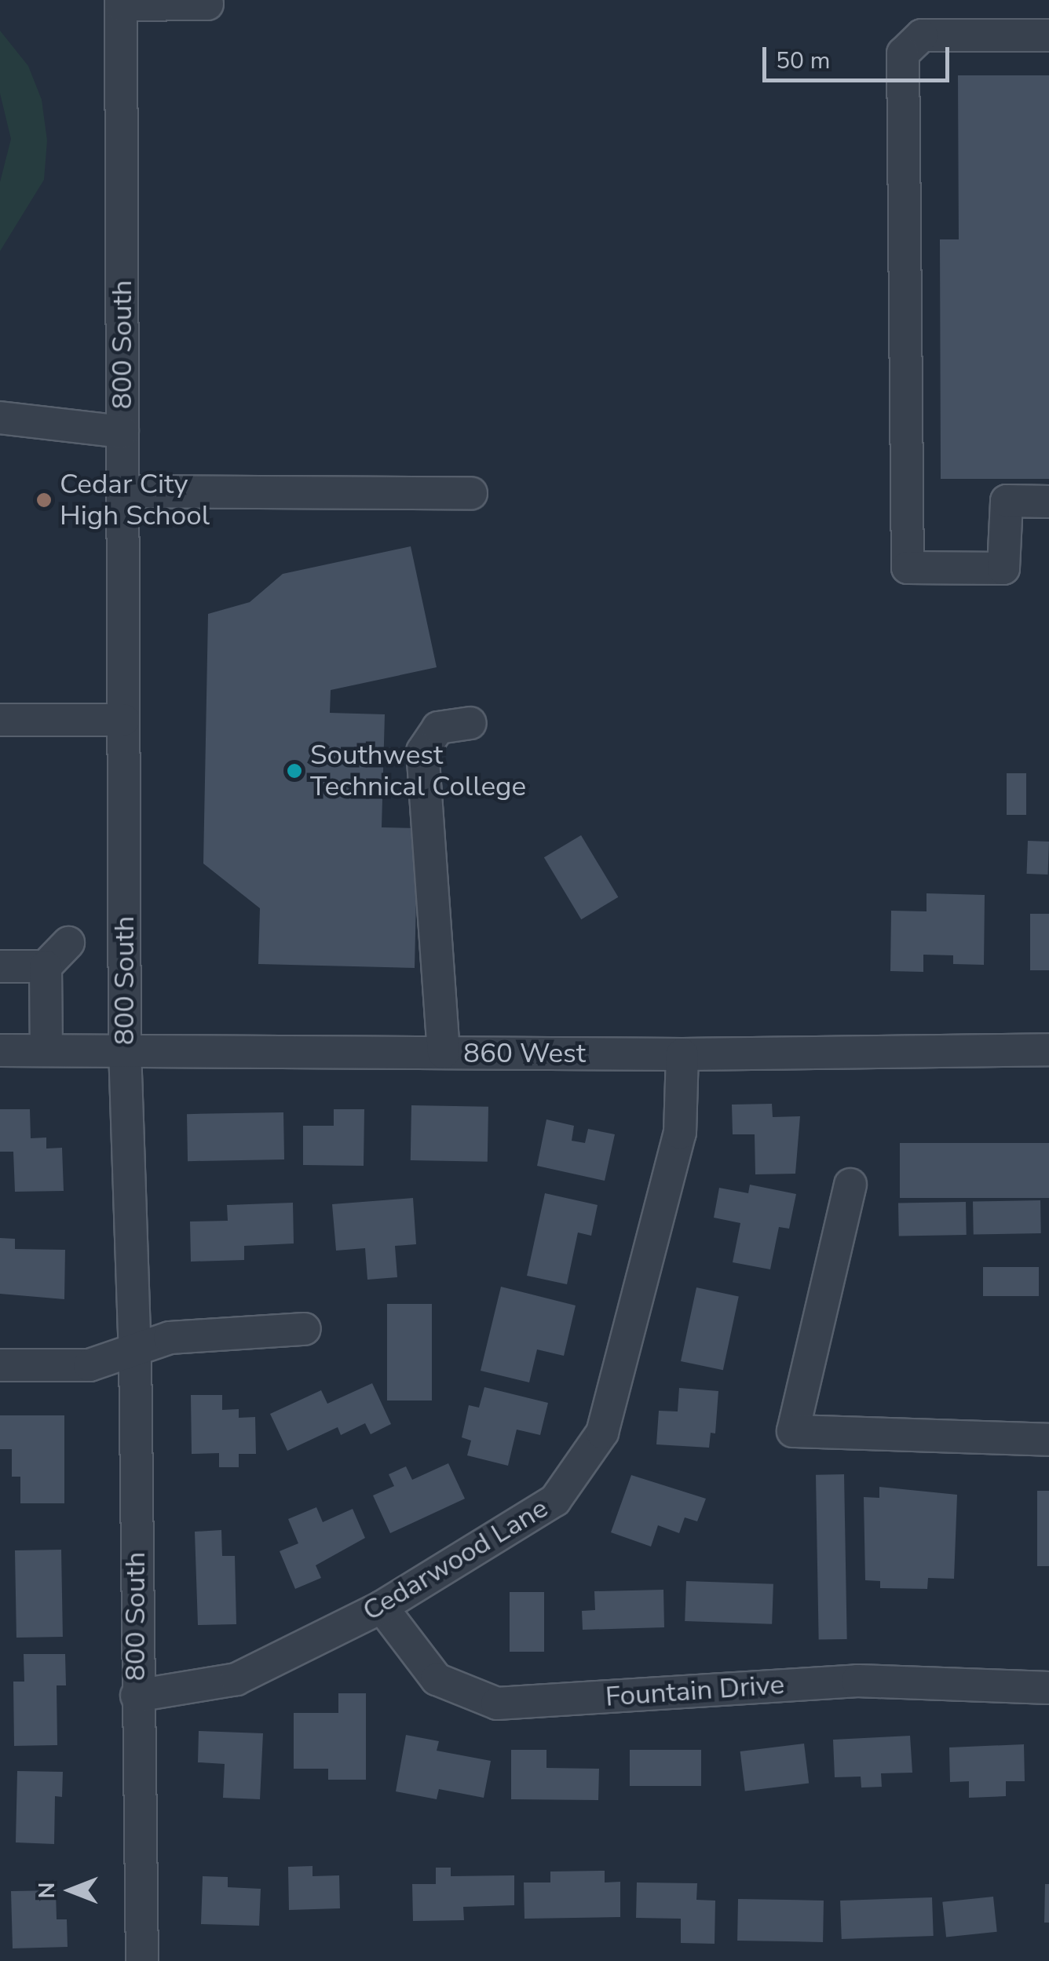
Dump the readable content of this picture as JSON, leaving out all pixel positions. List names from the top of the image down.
{
  "streets": {
    "street": [
      "800 South",
      "860 West",
      "Cedarwood Lane",
      "Fountain Drive"
    ]
  },
  "crossings": [
    ["800 South", "860 West"],
    ["800 South", "Cedarwood Lane"],
    ["860 West", "Cedarwood Lane"],
    ["Cedarwood Lane", "Fountain Drive"]
  ],
  "places": ["Cedar City High School", "Southwest Technical College"],
  "scale_bar": "50 m",
  "north": "left"
}
